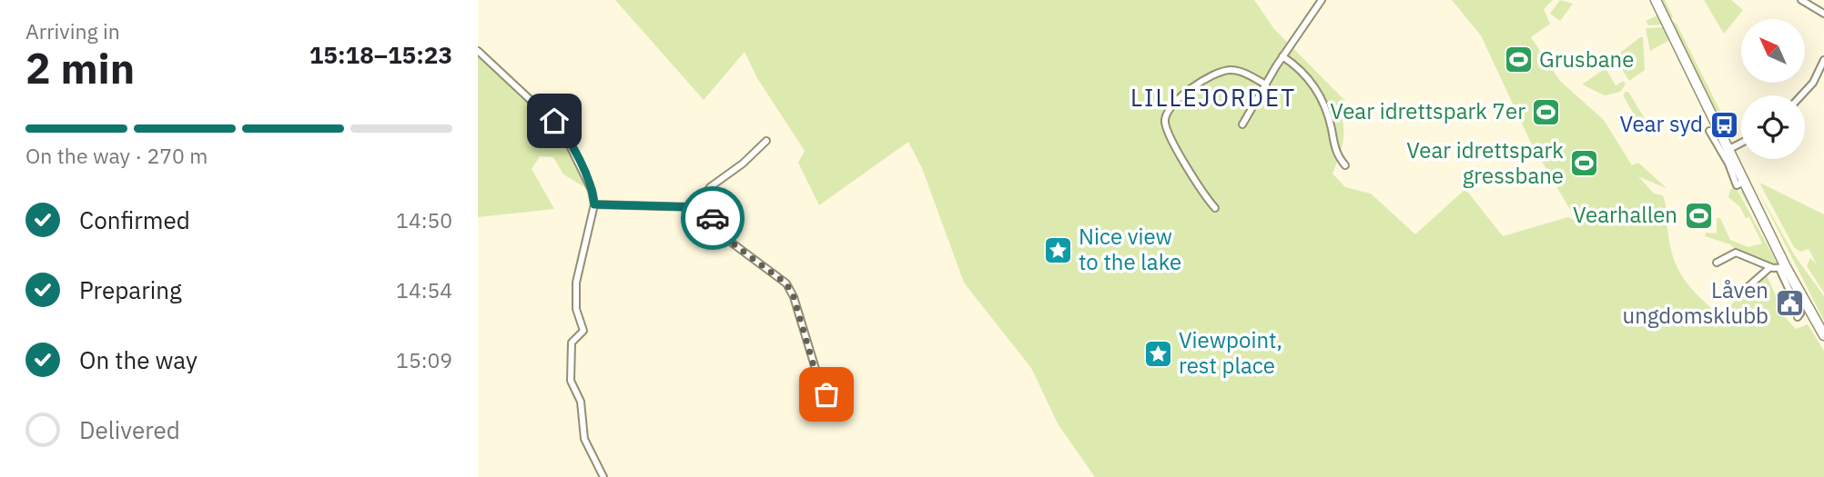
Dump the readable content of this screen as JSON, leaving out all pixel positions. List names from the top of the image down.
{
  "districts": ["LILLEJORDET"],
  "places": {
    "sports": [
      "Grusbane",
      "Vear idrettspark 7er",
      "Vear idrettspark gressbane",
      "Vearhallen"
    ],
    "bus stop": ["Vear syd"],
    "place": ["Nice view to the lake", "Viewpoint, rest place"],
    "public building": ["Låven ungdomsklubb"]
  },
  "north": "top left",
  "page": {
    "heading": ["2 min", "Arriving in", "15:18–15:23"],
    "bar": "On the way · 270 m",
    "list": [
      ["Confirmed", "14:50"],
      ["Preparing", "14:54"],
      ["On the way", "15:09"],
      "Delivered"
    ]
  }
}
